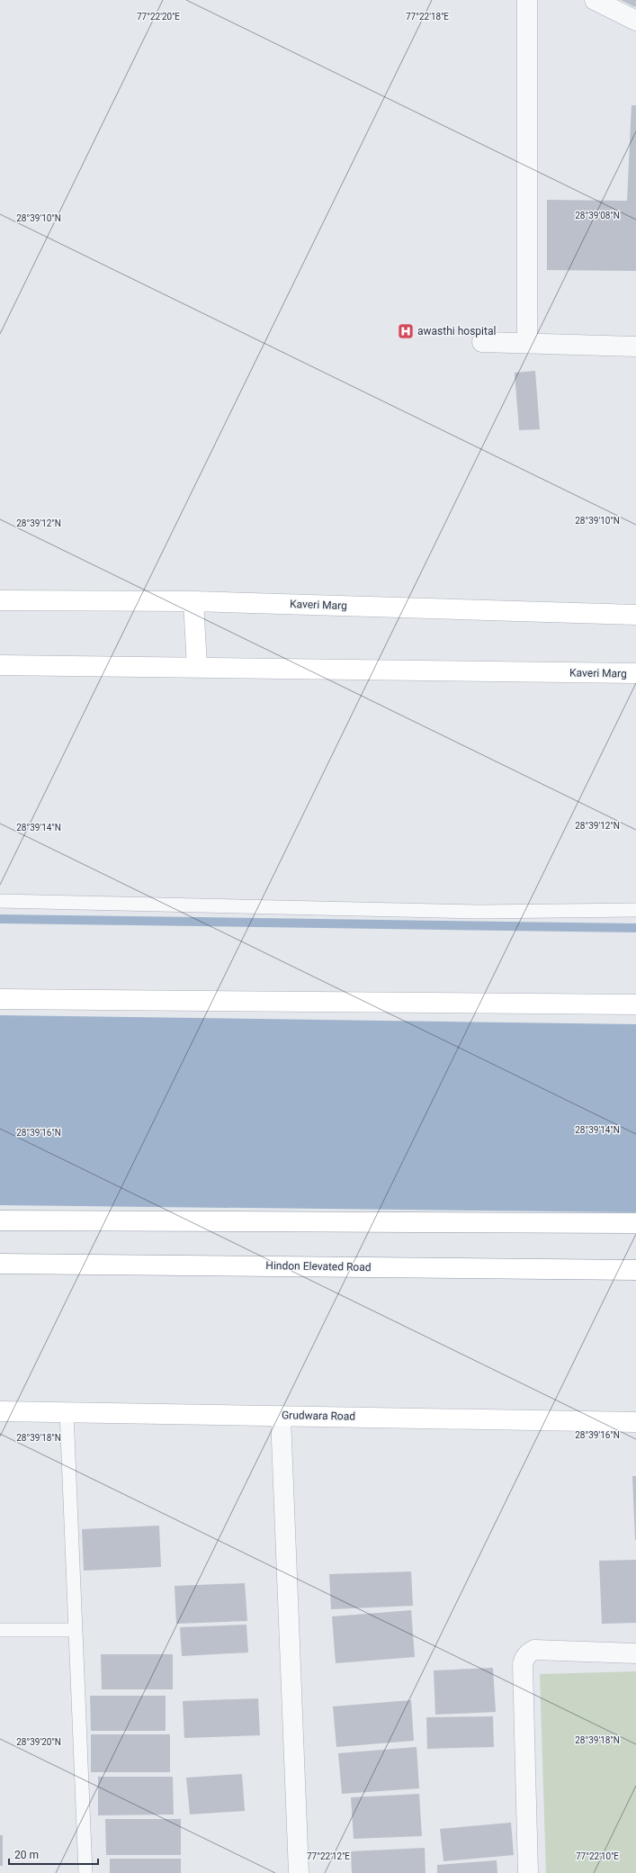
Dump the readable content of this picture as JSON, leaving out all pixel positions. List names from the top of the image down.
{
  "streets": {
    "main road": ["Kaveri Marg", "Hindon Elevated Road", "Grudwara Road"]
  },
  "places": {
    "hospital": ["awasthi hospital"]
  },
  "scale_bar": "20 m",
  "coordinates": [
    "77°22'20\"E",
    "77°22'18\"E",
    "28°39'08\"N",
    "28°39'10\"N",
    "28°39'12\"N",
    "28°39'14\"N",
    "28°39'16\"N",
    "28°39'18\"N",
    "28°39'20\"N",
    "77°22'12\"E",
    "77°22'10\"E"
  ]
}
